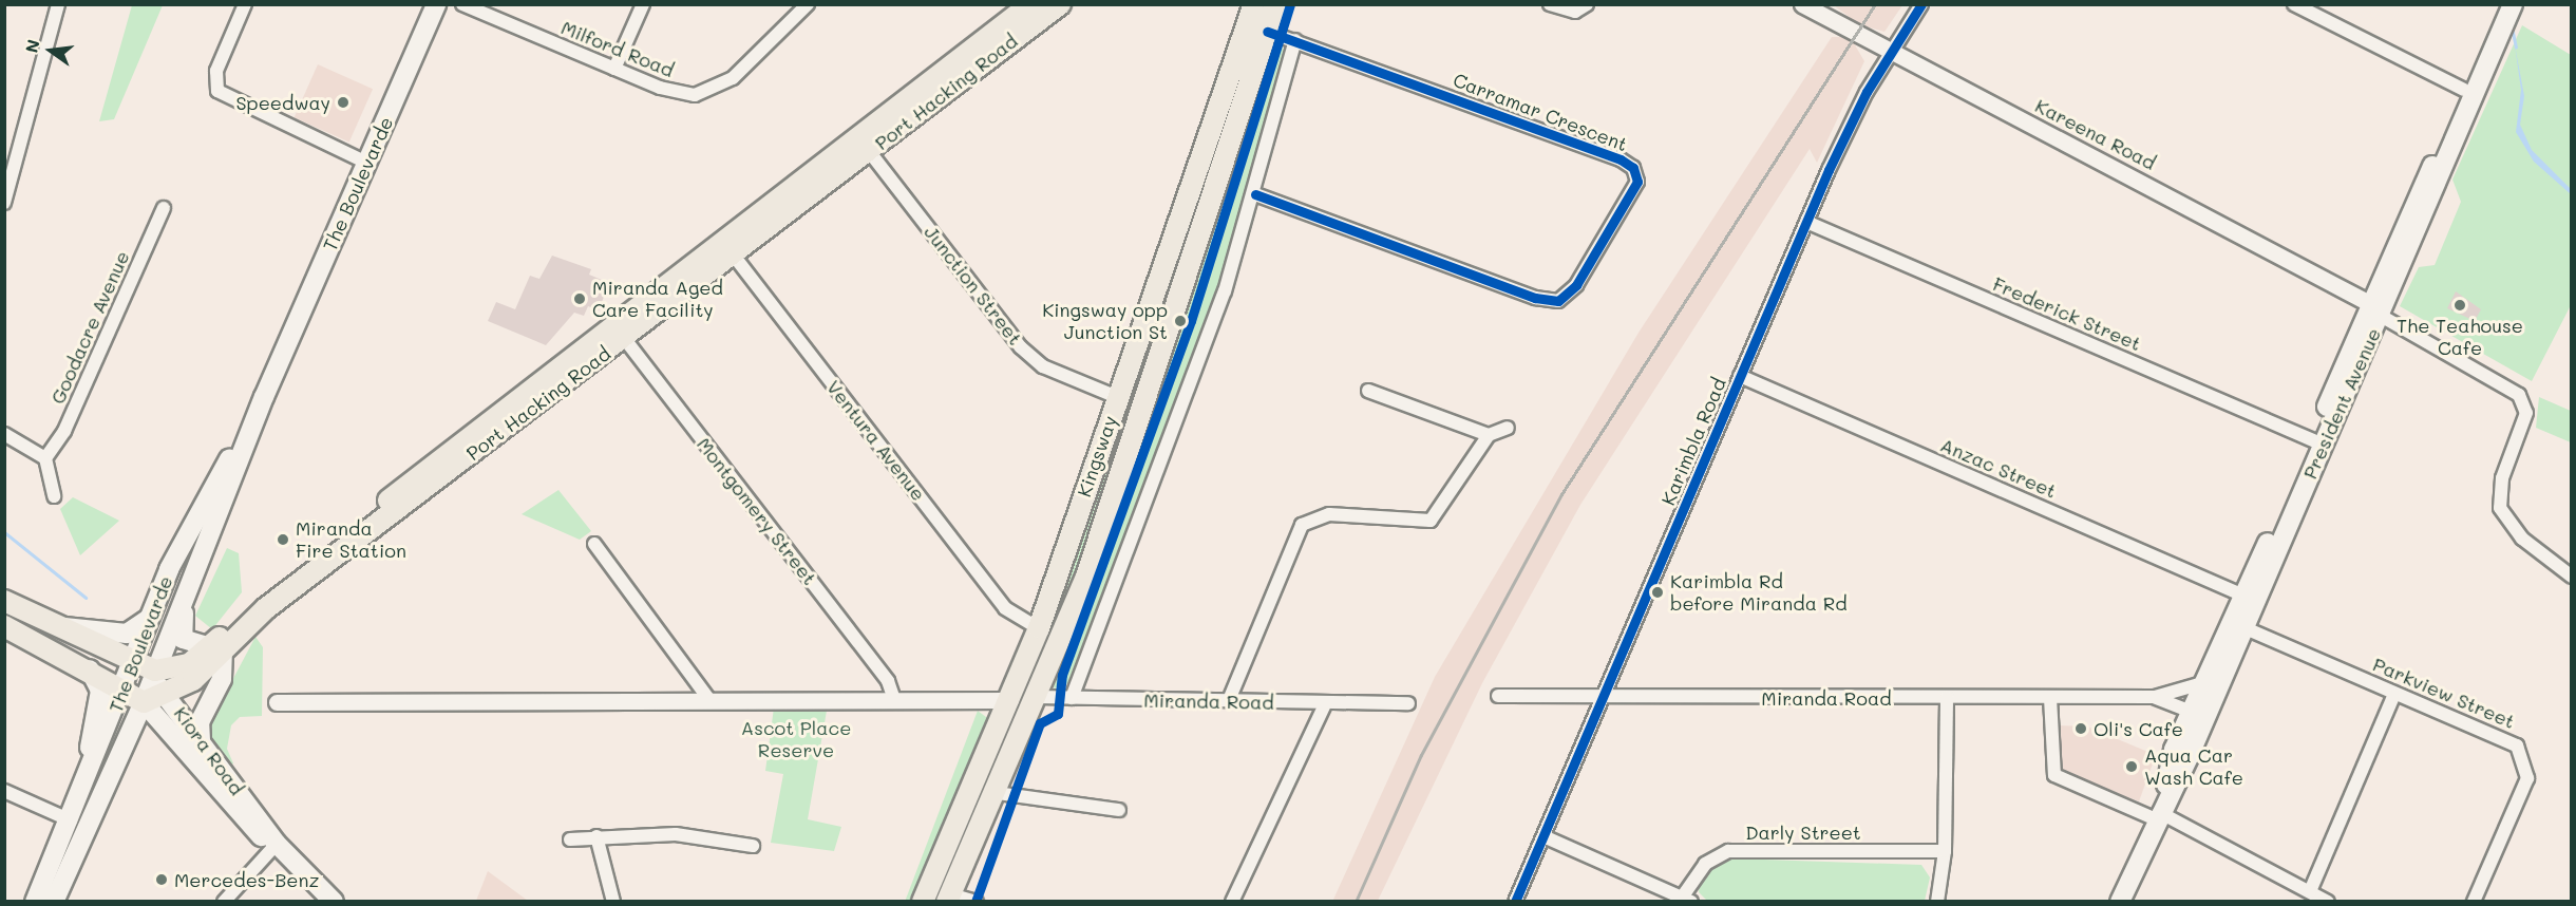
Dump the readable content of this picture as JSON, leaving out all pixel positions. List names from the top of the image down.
{
  "streets": {
    "main road": [
      "Port Hacking Road",
      "The Boulevarde",
      "President Avenue",
      "Kingsway",
      "Miranda Road",
      "Kiora Road"
    ],
    "street": [
      "Milford Road",
      "Carramar Crescent",
      "Kareena Road",
      "Junction Street",
      "Frederick Street",
      "Goodacre Avenue",
      "Ventura Avenue",
      "Karimbla Road",
      "Anzac Street",
      "Montgomery Street",
      "Parkview Street",
      "Darly Street"
    ]
  },
  "crossings": [
    ["Port Hacking Road", "The Boulevarde"],
    ["Port Hacking Road", "Junction Street"],
    ["Port Hacking Road", "Ventura Avenue"],
    ["Port Hacking Road", "Montgomery Street"],
    ["Port Hacking Road", "Kiora Road"],
    ["Carramar Crescent", "Kingsway"],
    ["Kareena Road", "President Avenue"],
    ["Kareena Road", "Karimbla Road"],
    ["The Boulevarde", "Kiora Road"],
    ["Junction Street", "Kingsway"],
    ["Frederick Street", "President Avenue"],
    ["Frederick Street", "Karimbla Road"],
    ["President Avenue", "Anzac Street"],
    ["President Avenue", "Parkview Street"],
    ["President Avenue", "Miranda Road"],
    ["Ventura Avenue", "Kingsway"],
    ["Karimbla Road", "Anzac Street"],
    ["Karimbla Road", "Miranda Road"],
    ["Kingsway", "Miranda Road"]
  ],
  "parks": ["Ascot Place Reserve"],
  "places": [
    "Speedway",
    "Miranda Aged Care Facility",
    "The Teahouse Cafe",
    "Kingsway opp Junction St",
    "Miranda Fire Station",
    "Karimbla Rd before Miranda Rd",
    "Oli's Cafe",
    "Aqua Car Wash Cafe",
    "Mercedes-Benz"
  ],
  "north": "left"
}
